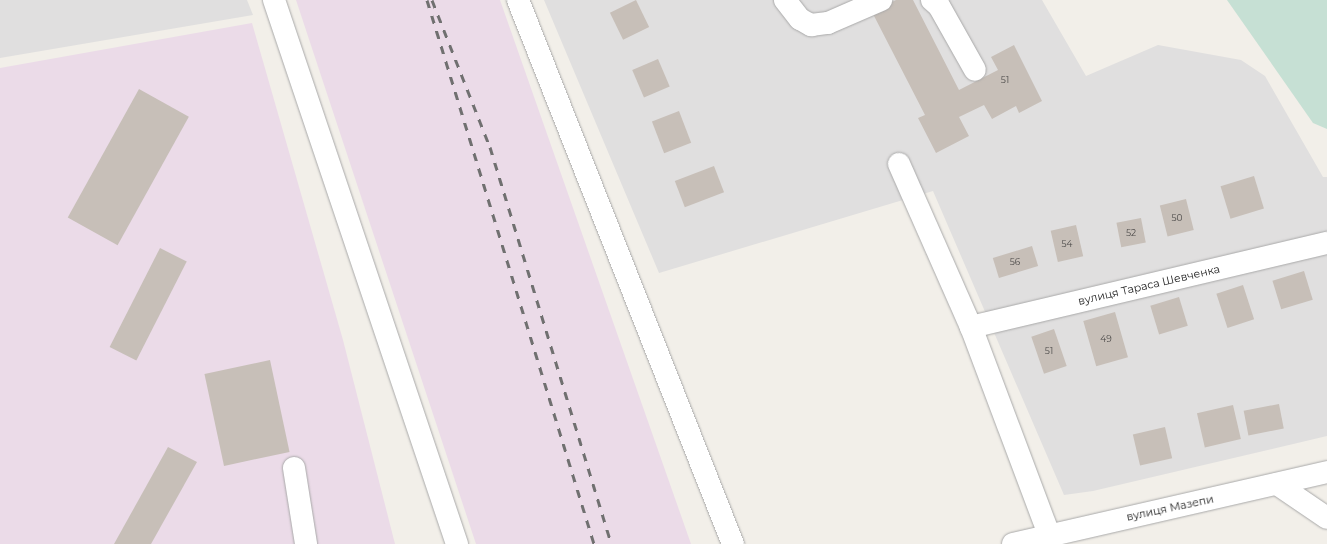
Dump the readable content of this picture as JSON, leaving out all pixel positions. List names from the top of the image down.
{
  "streets": {
    "street": ["вулиця Тараса Шевченка", "вулиця Мазепи"]
  },
  "house_numbers": [
    "51",
    "50",
    "52",
    "54",
    "56",
    "49",
    "51"
  ]
}
